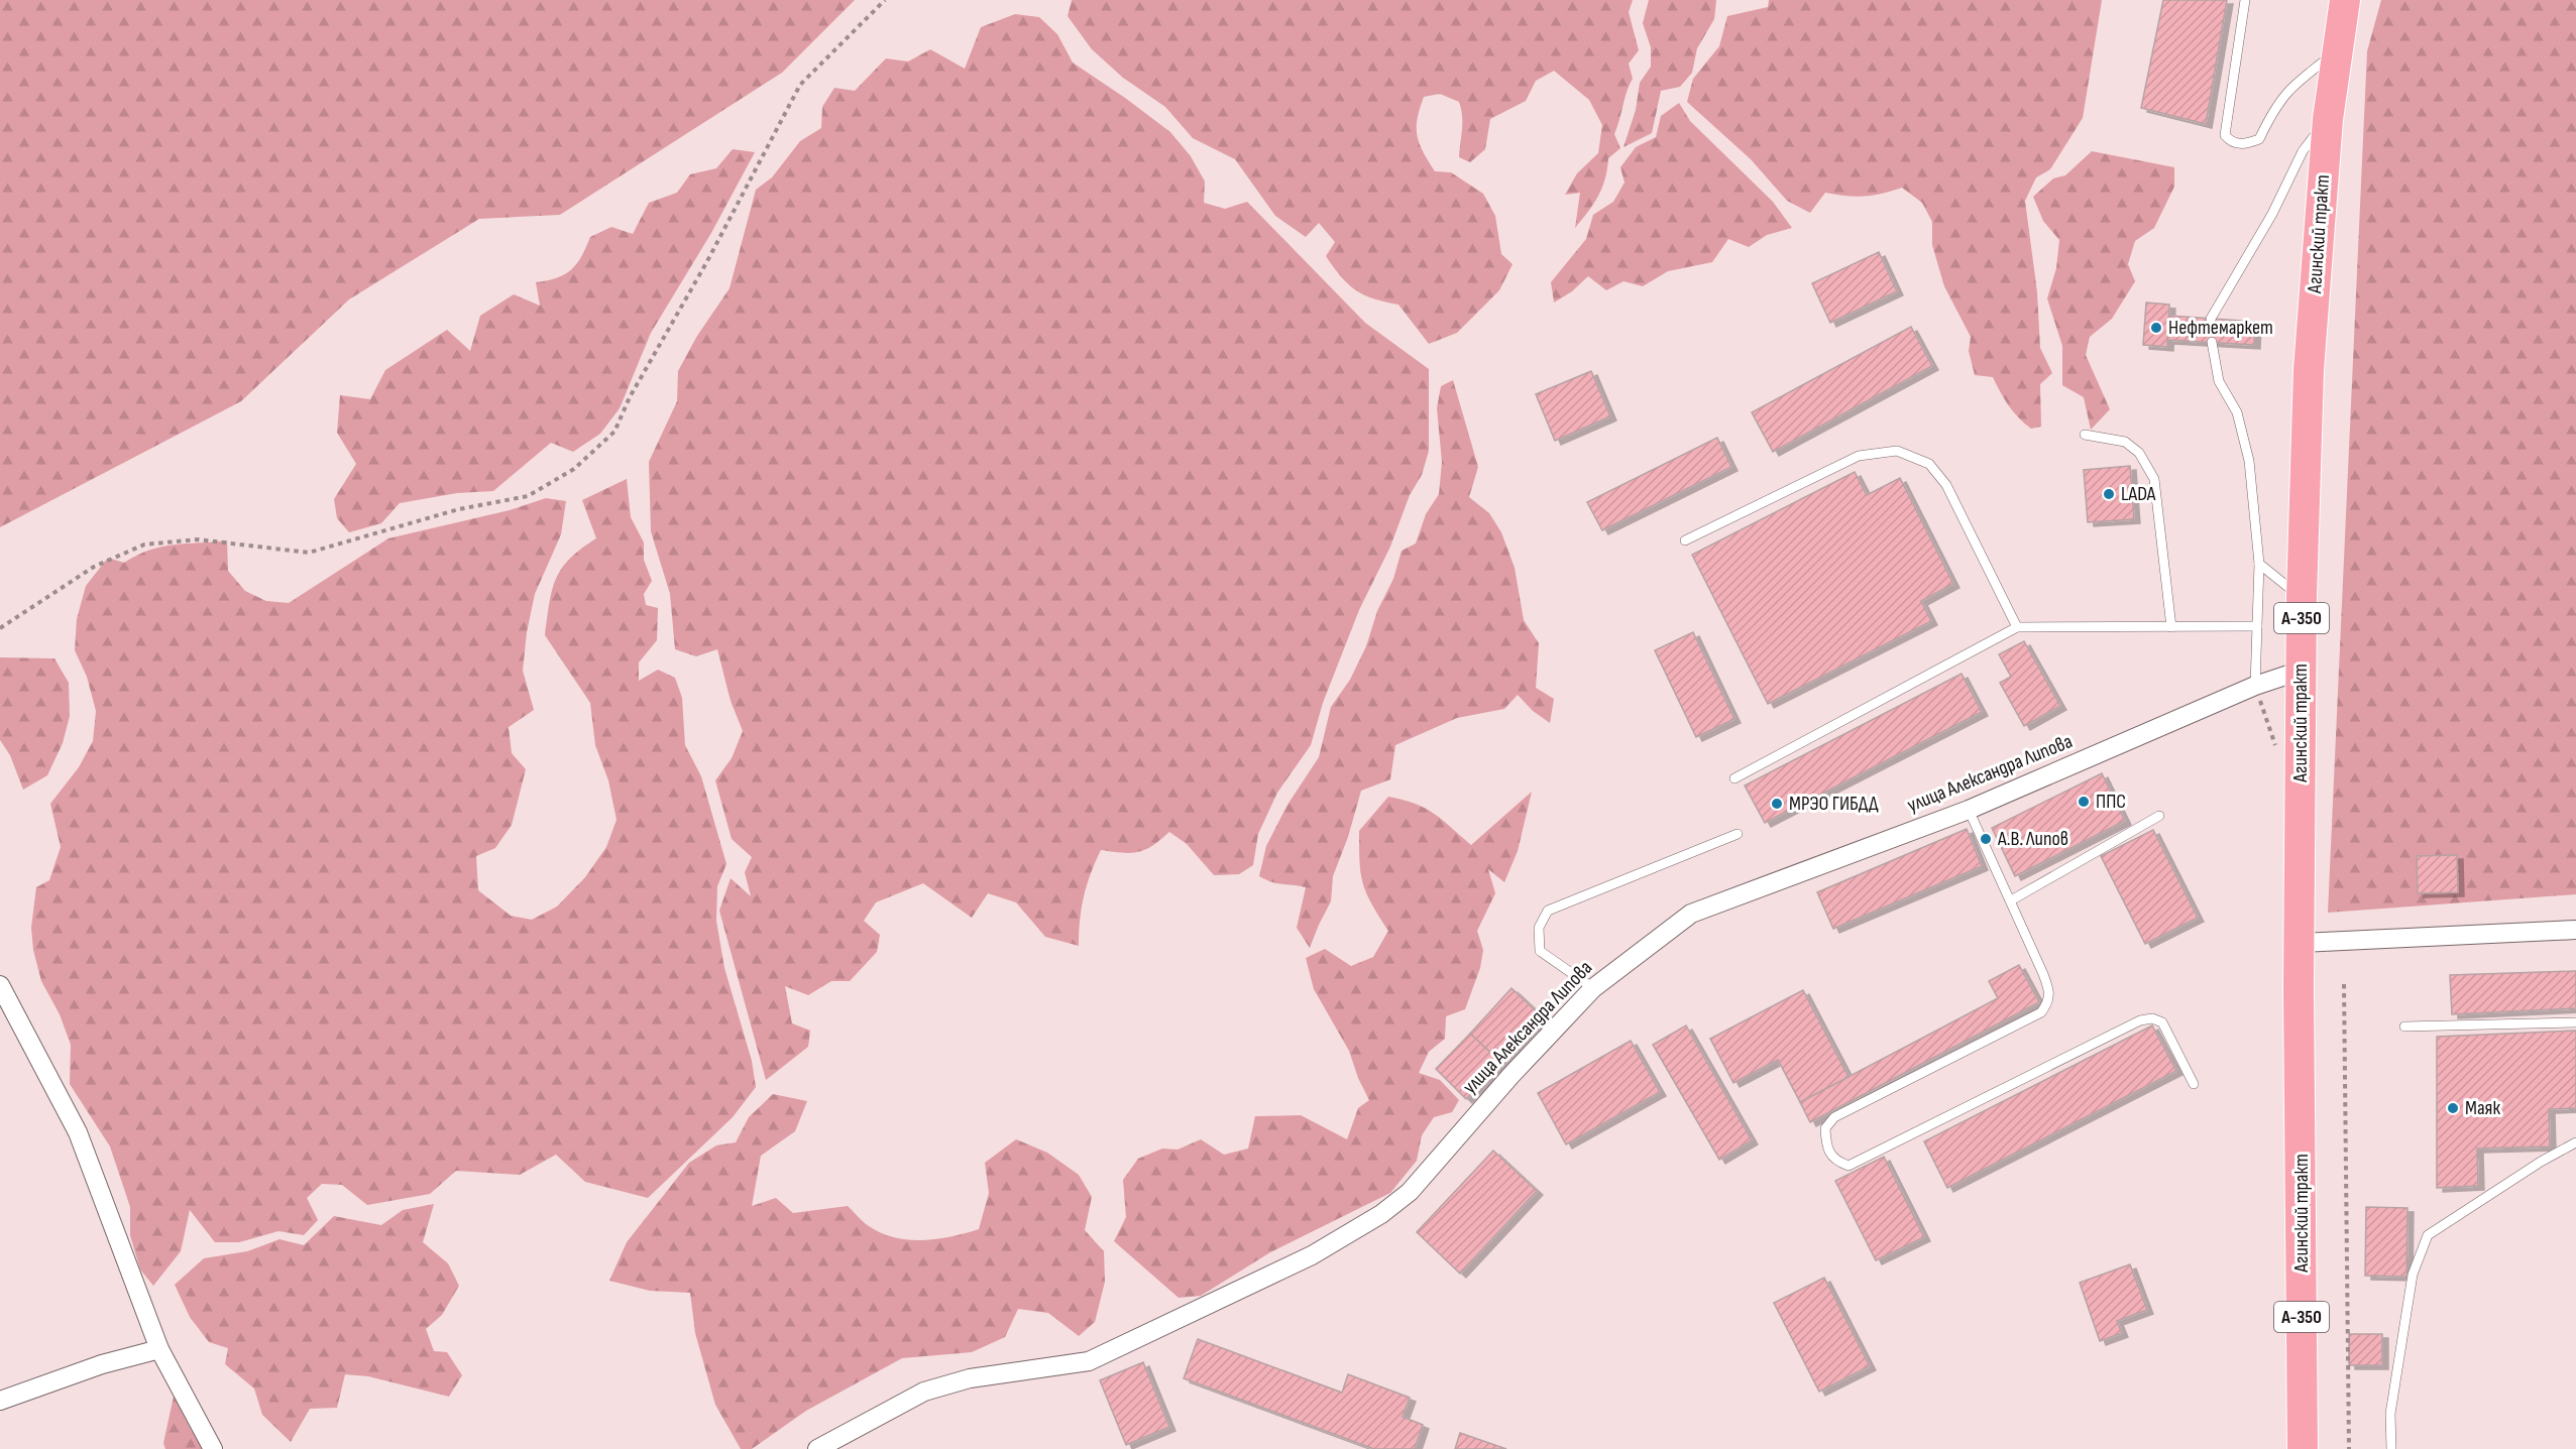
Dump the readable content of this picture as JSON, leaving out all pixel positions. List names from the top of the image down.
{
  "streets": {
    "highway": ["Агинский тракт", "А-350"],
    "street": ["улица Александра Липова"]
  },
  "crossings": [
    ["Агинский тракт", "улица Александра Липова"]
  ],
  "places": [
    "Нефтемаркет",
    "LADA",
    "ППС",
    "МРЭО ГИБДД",
    "А.В. Липов",
    "Маяк"
  ]
}
